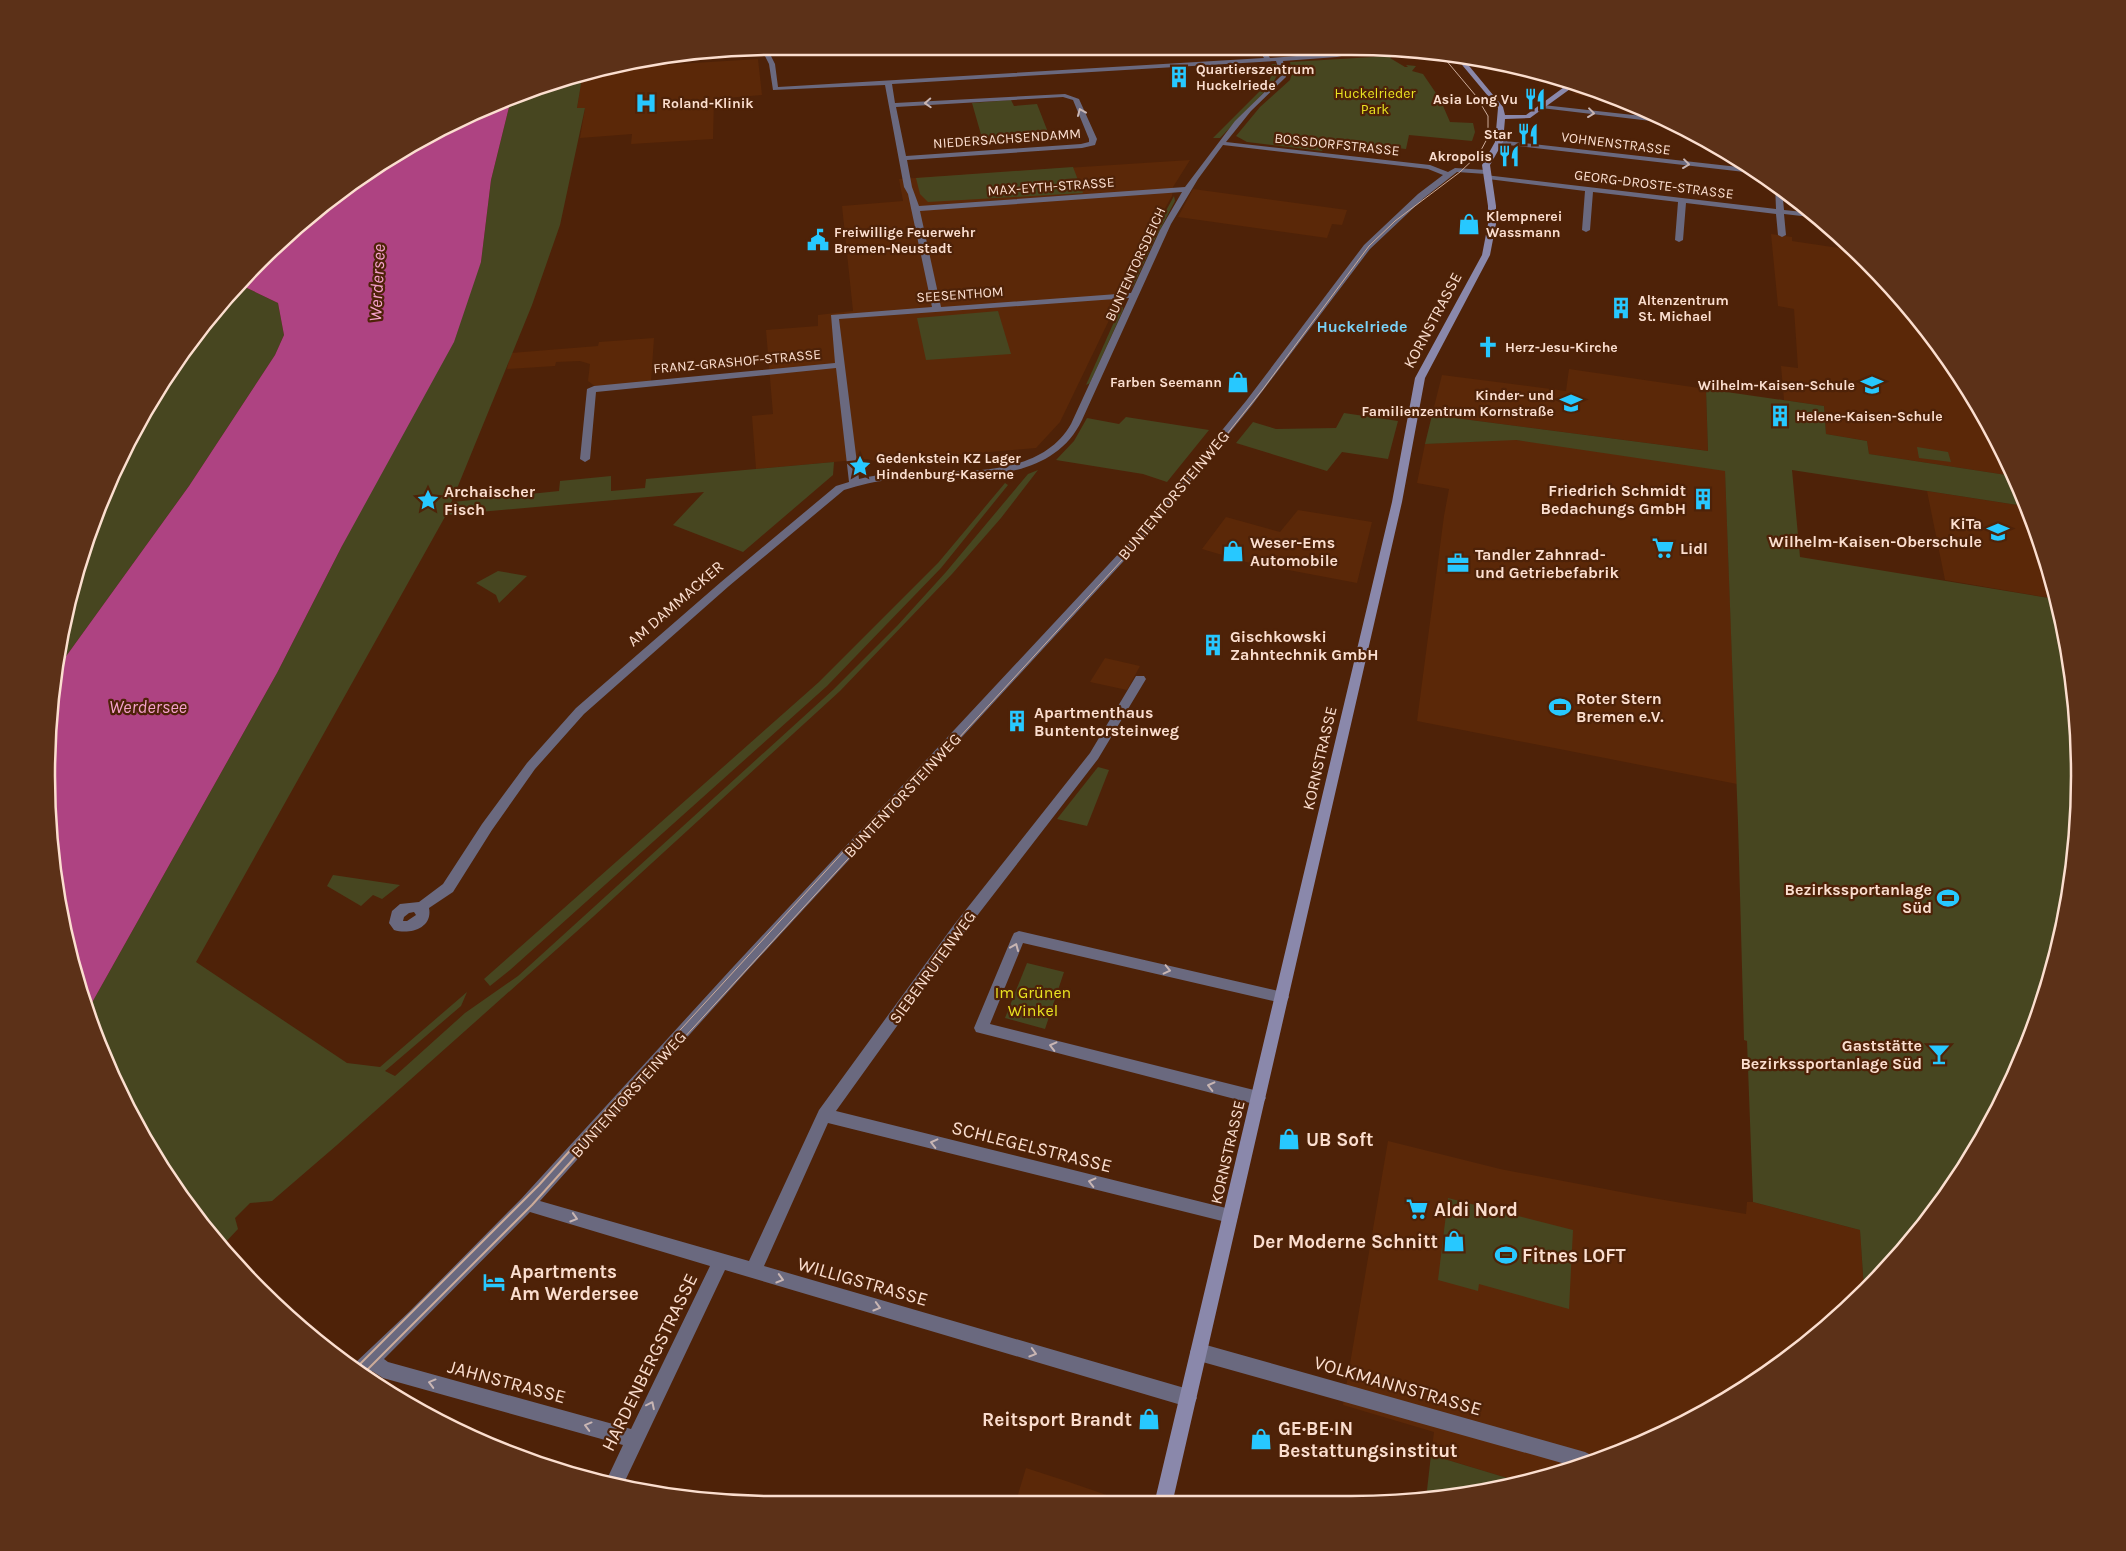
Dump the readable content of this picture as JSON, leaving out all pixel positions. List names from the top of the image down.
{
  "streets": {
    "street": [
      "NIEDERSACHSENDAMM",
      "VOHNENSTRASSE",
      "BOSSDORFSTRASSE",
      "GEORG-DROSTE-STRASSE",
      "MAX-EYTH-STRASSE",
      "BUNTENTORSDEICH",
      "SEESENTHOM",
      "KORNSTRASSE",
      "FRANZ-GRASHOF-STRASSE",
      "BUNTENTORSTEINWEG",
      "AM DAMMACKER",
      "SIEBENRUTENWEG",
      "SCHLEGELSTRASSE",
      "WILLIGSTRASSE",
      "HARDENBERGSTRASSE",
      "JAHNSTRASSE",
      "VOLKMANNSTRASSE"
    ]
  },
  "crossings": [
    ["VOHNENSTRASSE", "KORNSTRASSE"],
    ["BOSSDORFSTRASSE", "BUNTENTORSDEICH"],
    ["BOSSDORFSTRASSE", "BUNTENTORSTEINWEG"],
    ["GEORG-DROSTE-STRASSE", "KORNSTRASSE"],
    ["GEORG-DROSTE-STRASSE", "BUNTENTORSTEINWEG"],
    ["MAX-EYTH-STRASSE", "BUNTENTORSDEICH"],
    ["BUNTENTORSDEICH", "SEESENTHOM"],
    ["BUNTENTORSDEICH", "AM DAMMACKER"],
    ["SEESENTHOM", "FRANZ-GRASHOF-STRASSE"],
    ["KORNSTRASSE", "BUNTENTORSTEINWEG"],
    ["KORNSTRASSE", "SCHLEGELSTRASSE"],
    ["KORNSTRASSE", "WILLIGSTRASSE"],
    ["KORNSTRASSE", "VOLKMANNSTRASSE"],
    ["FRANZ-GRASHOF-STRASSE", "AM DAMMACKER"],
    ["BUNTENTORSTEINWEG", "WILLIGSTRASSE"],
    ["BUNTENTORSTEINWEG", "JAHNSTRASSE"],
    ["SIEBENRUTENWEG", "SCHLEGELSTRASSE"],
    ["SIEBENRUTENWEG", "WILLIGSTRASSE"],
    ["WILLIGSTRASSE", "HARDENBERGSTRASSE"],
    ["HARDENBERGSTRASSE", "JAHNSTRASSE"]
  ],
  "one_way": [
    "SCHLEGELSTRASSE",
    "WILLIGSTRASSE",
    "HARDENBERGSTRASSE",
    "JAHNSTRASSE"
  ],
  "districts": ["Huckelriede"],
  "water": ["Werdersee"],
  "parks": ["Huckelrieder Park", "Im Grünen Winkel"],
  "places": {
    "building": [
      "Quartierszentrum Huckelriede",
      "Altenzentrum St. Michael",
      "Helene-Kaisen-Schule",
      "Friedrich Schmidt Bedachungs GmbH",
      "Gischkowski Zahntechnik GmbH",
      "Apartmenthaus Buntentorsteinweg"
    ],
    "restaurant": ["Asia Long Vu", "Star", "Akropolis"],
    "hospital": ["Roland-Klinik"],
    "shop": [
      "Klempnerei Wassmann",
      "Farben Seemann",
      "Weser-Ems Automobile",
      "UB Soft",
      "Der Moderne Schnitt",
      "Reitsport Brandt",
      "GE·BE·IN Bestattungsinstitut"
    ],
    "public building": ["Freiwillige Feuerwehr Bremen-Neustadt"],
    "church": ["Herz-Jesu-Kirche"],
    "school or university": ["Wilhelm-Kaisen-Schule", "Kinder- und Familienzentrum Kornstraße", "KiTa Wilhelm-Kaisen-Oberschule"],
    "place": ["Gedenkstein KZ Lager Hindenburg-Kaserne", "Archaischer Fisch"],
    "supermarket": ["Lidl", "Aldi Nord"],
    "office": ["Tandler Zahnrad- und Getriebefabrik"],
    "sports": ["Roter Stern Bremen e.V.", "Bezirkssportanlage Süd", "Fitnes LOFT"],
    "bar": ["Gaststätte Bezirkssportanlage Süd"],
    "hotel": ["Apartments Am Werdersee"]
  }
}
